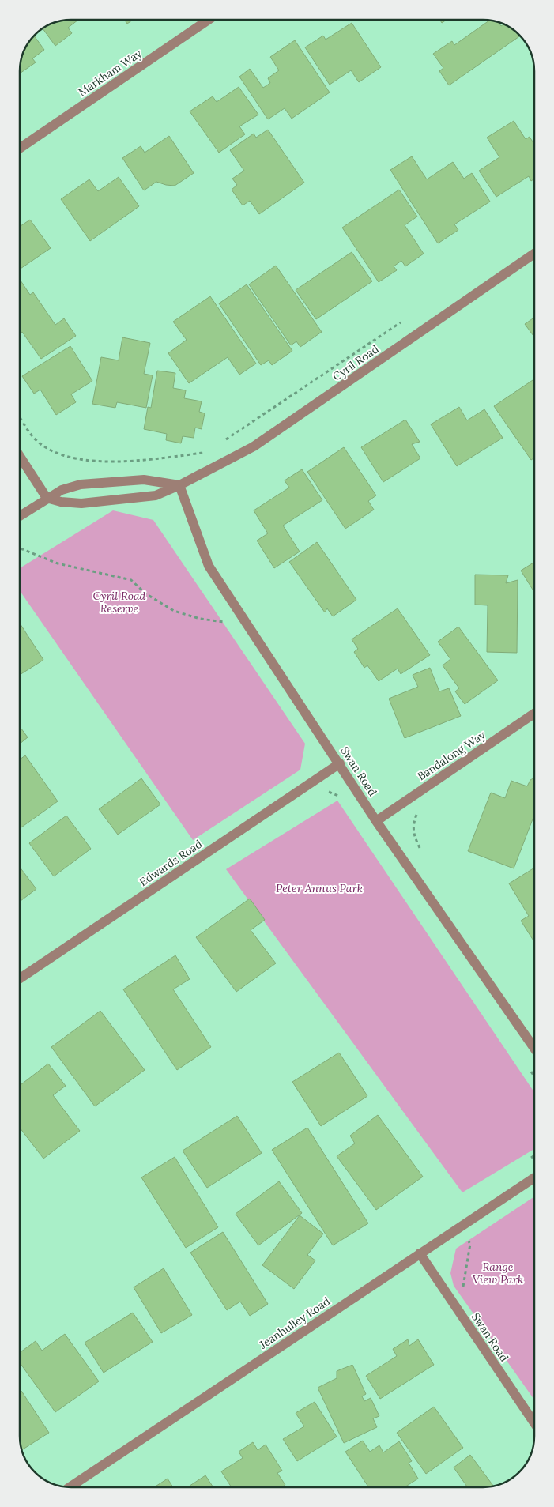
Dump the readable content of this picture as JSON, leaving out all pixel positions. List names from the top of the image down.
{
  "streets": {
    "street": [
      "Markham Way",
      "Cyril Road",
      "Bandalong Way",
      "Swan Road",
      "Edwards Road",
      "Jeanhulley Road"
    ]
  },
  "crossings": [
    ["Cyril Road", "Swan Road"],
    ["Bandalong Way", "Swan Road"],
    ["Swan Road", "Edwards Road"],
    ["Swan Road", "Jeanhulley Road"]
  ],
  "parks": ["Cyril Road Reserve", "Peter Annus Park", "Range View Park"]
}
